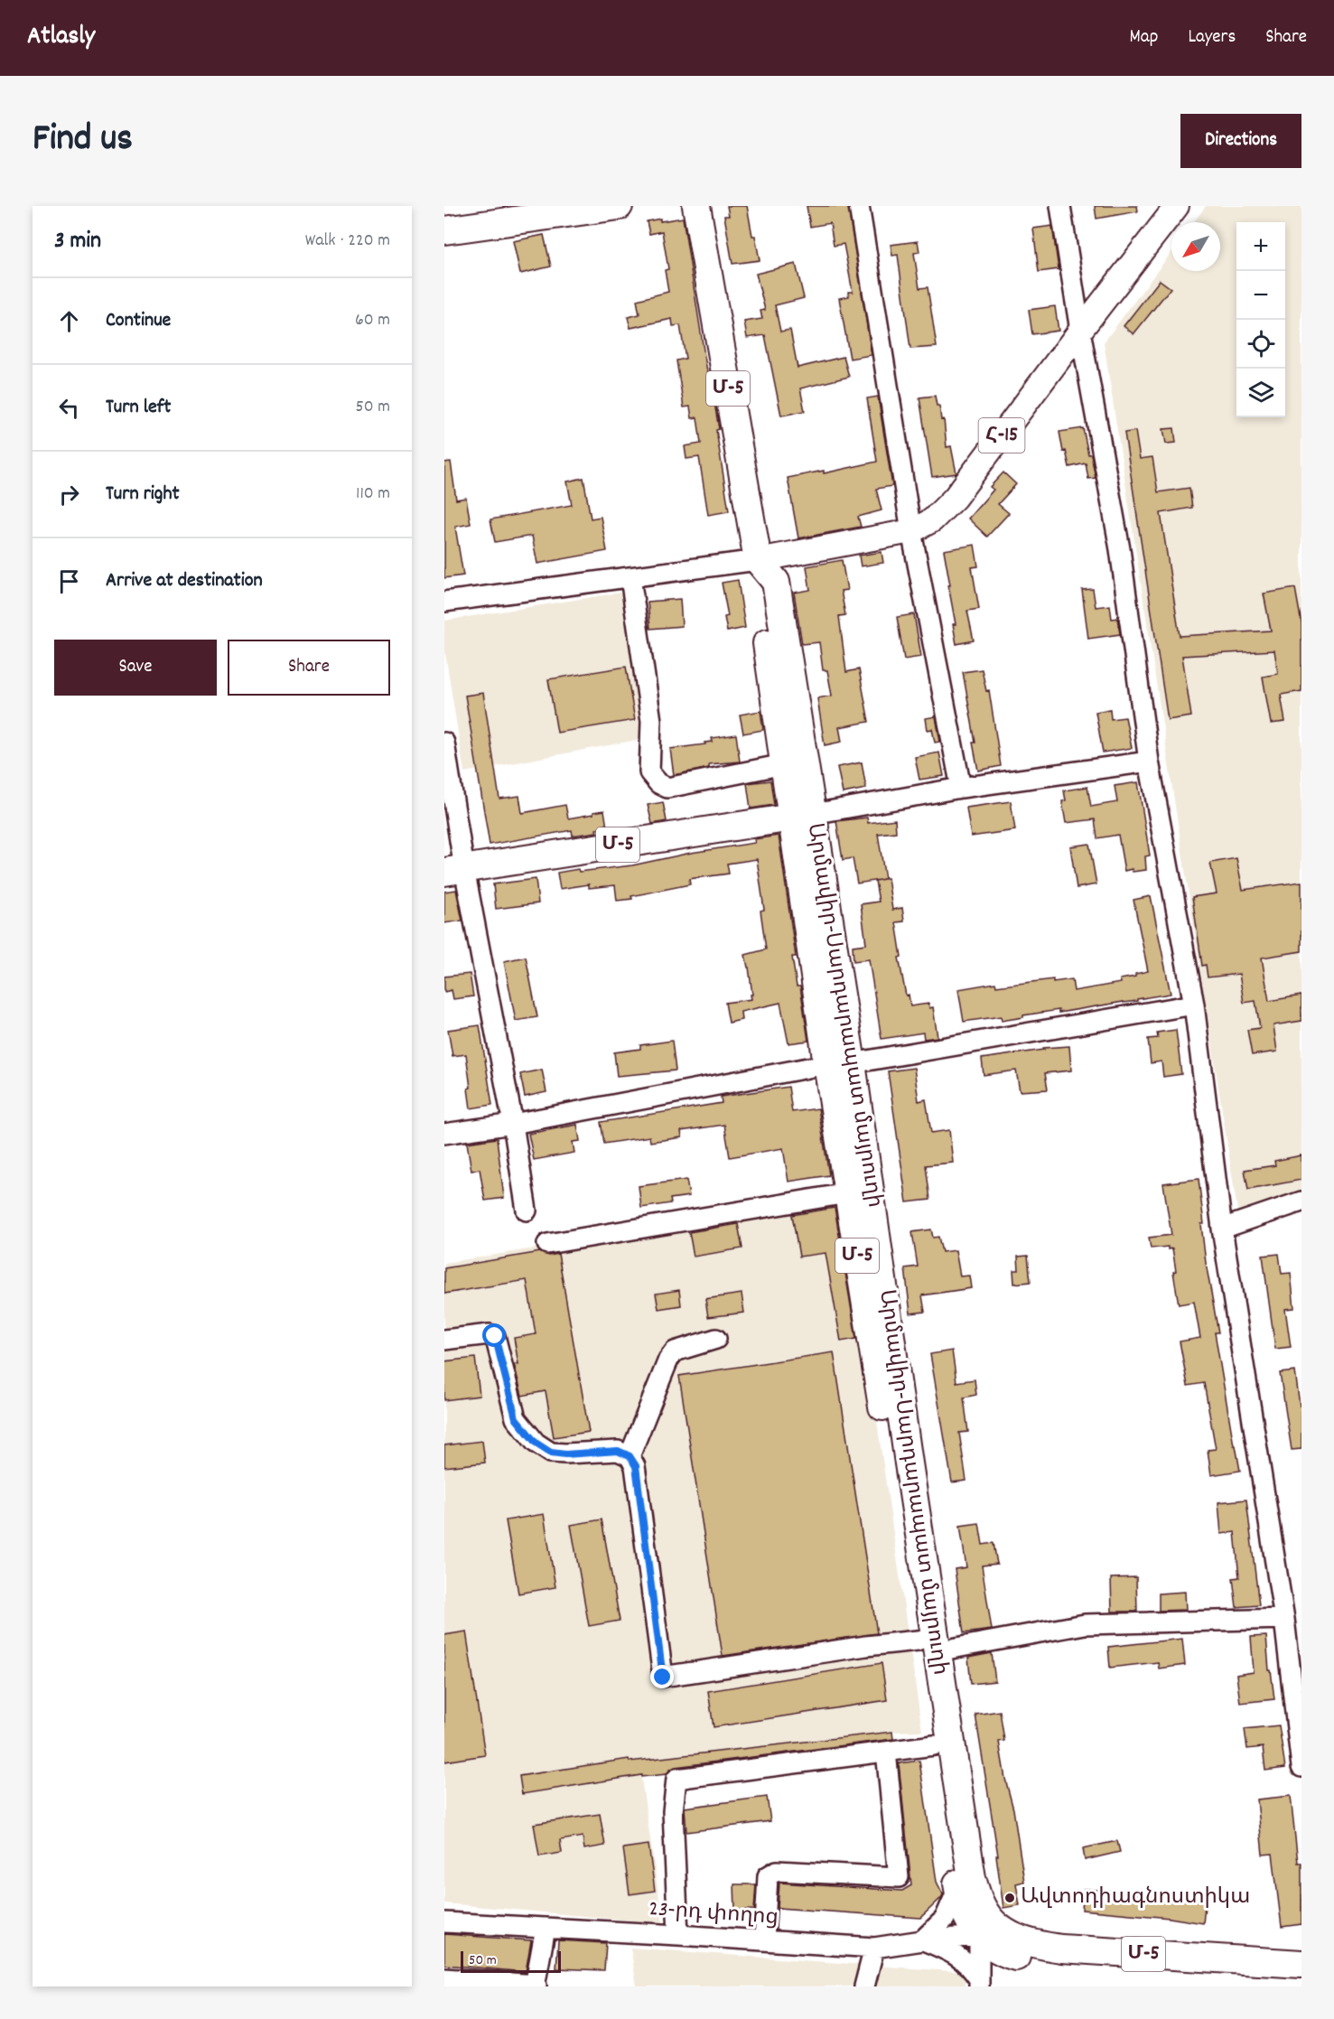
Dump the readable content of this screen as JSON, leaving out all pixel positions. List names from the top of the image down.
{
  "streets": {
    "highway": ["Մ-5", "Արմավիր-Սարդարապատ մայրուղի"],
    "main road": ["Հ-15"],
    "street": ["23-րդ փողոց"]
  },
  "crossings": [
    ["Հ-15", "Արմավիր-Սարդարապատ մայրուղի"],
    ["Արմավիր-Սարդարապատ մայրուղի", "23-րդ փողոց"]
  ],
  "places": ["Ավտոդիագնոստիկա"],
  "scale_bar": "50 m",
  "north": "bottom left",
  "page": {
    "header": "Atlasly",
    "nav": ["Map", "Layers", "Share"],
    "title": "Find us",
    "buttons": [
      "Directions",
      ["Save", "Share"]
    ],
    "heading": ["3 min", "Walk · 220 m"],
    "map_buttons": ["+", "−"],
    "list": [
      ["Continue", "60 m"],
      ["Turn left", "50 m"],
      ["Turn right", "110 m"],
      "Arrive at destination"
    ],
    "scale": "50 m"
  }
}
